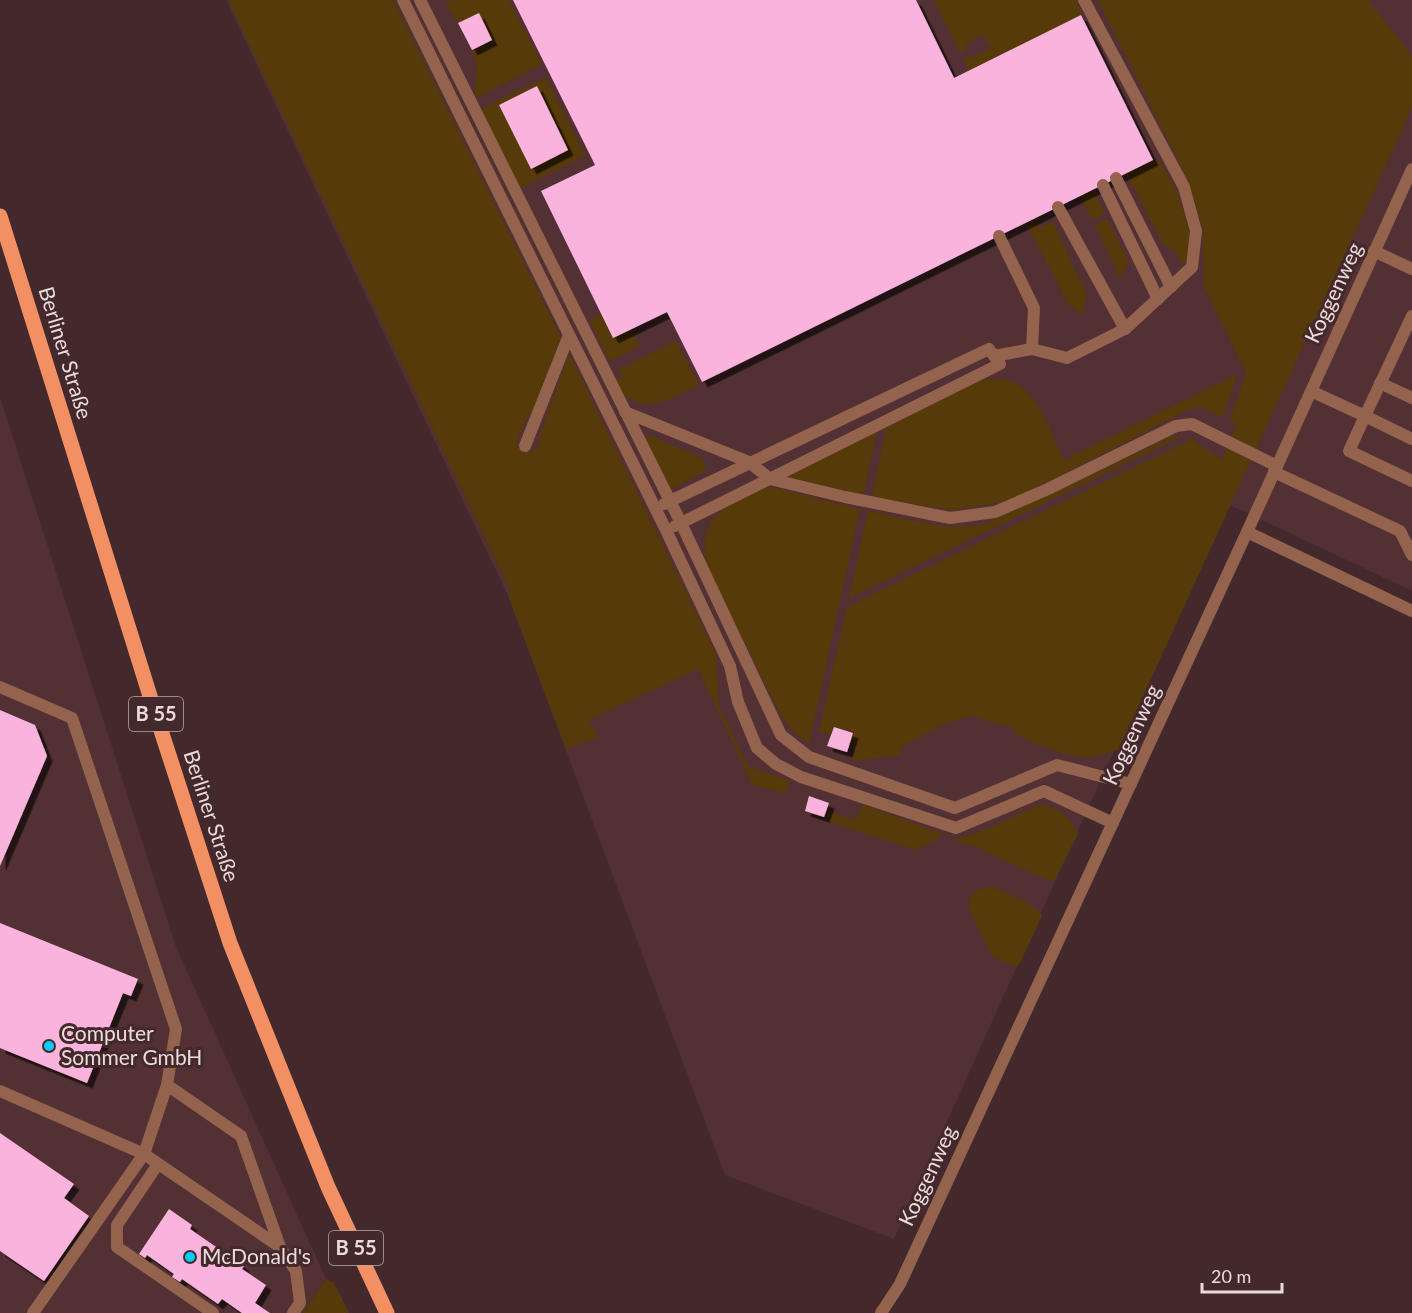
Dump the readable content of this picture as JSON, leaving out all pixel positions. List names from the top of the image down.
{
  "streets": {
    "main road": ["Berliner Straße", "B 55"],
    "street": ["Koggenweg"]
  },
  "places": ["Computer Sommer GmbH", "McDonald's"],
  "scale_bar": "20 m"
}
